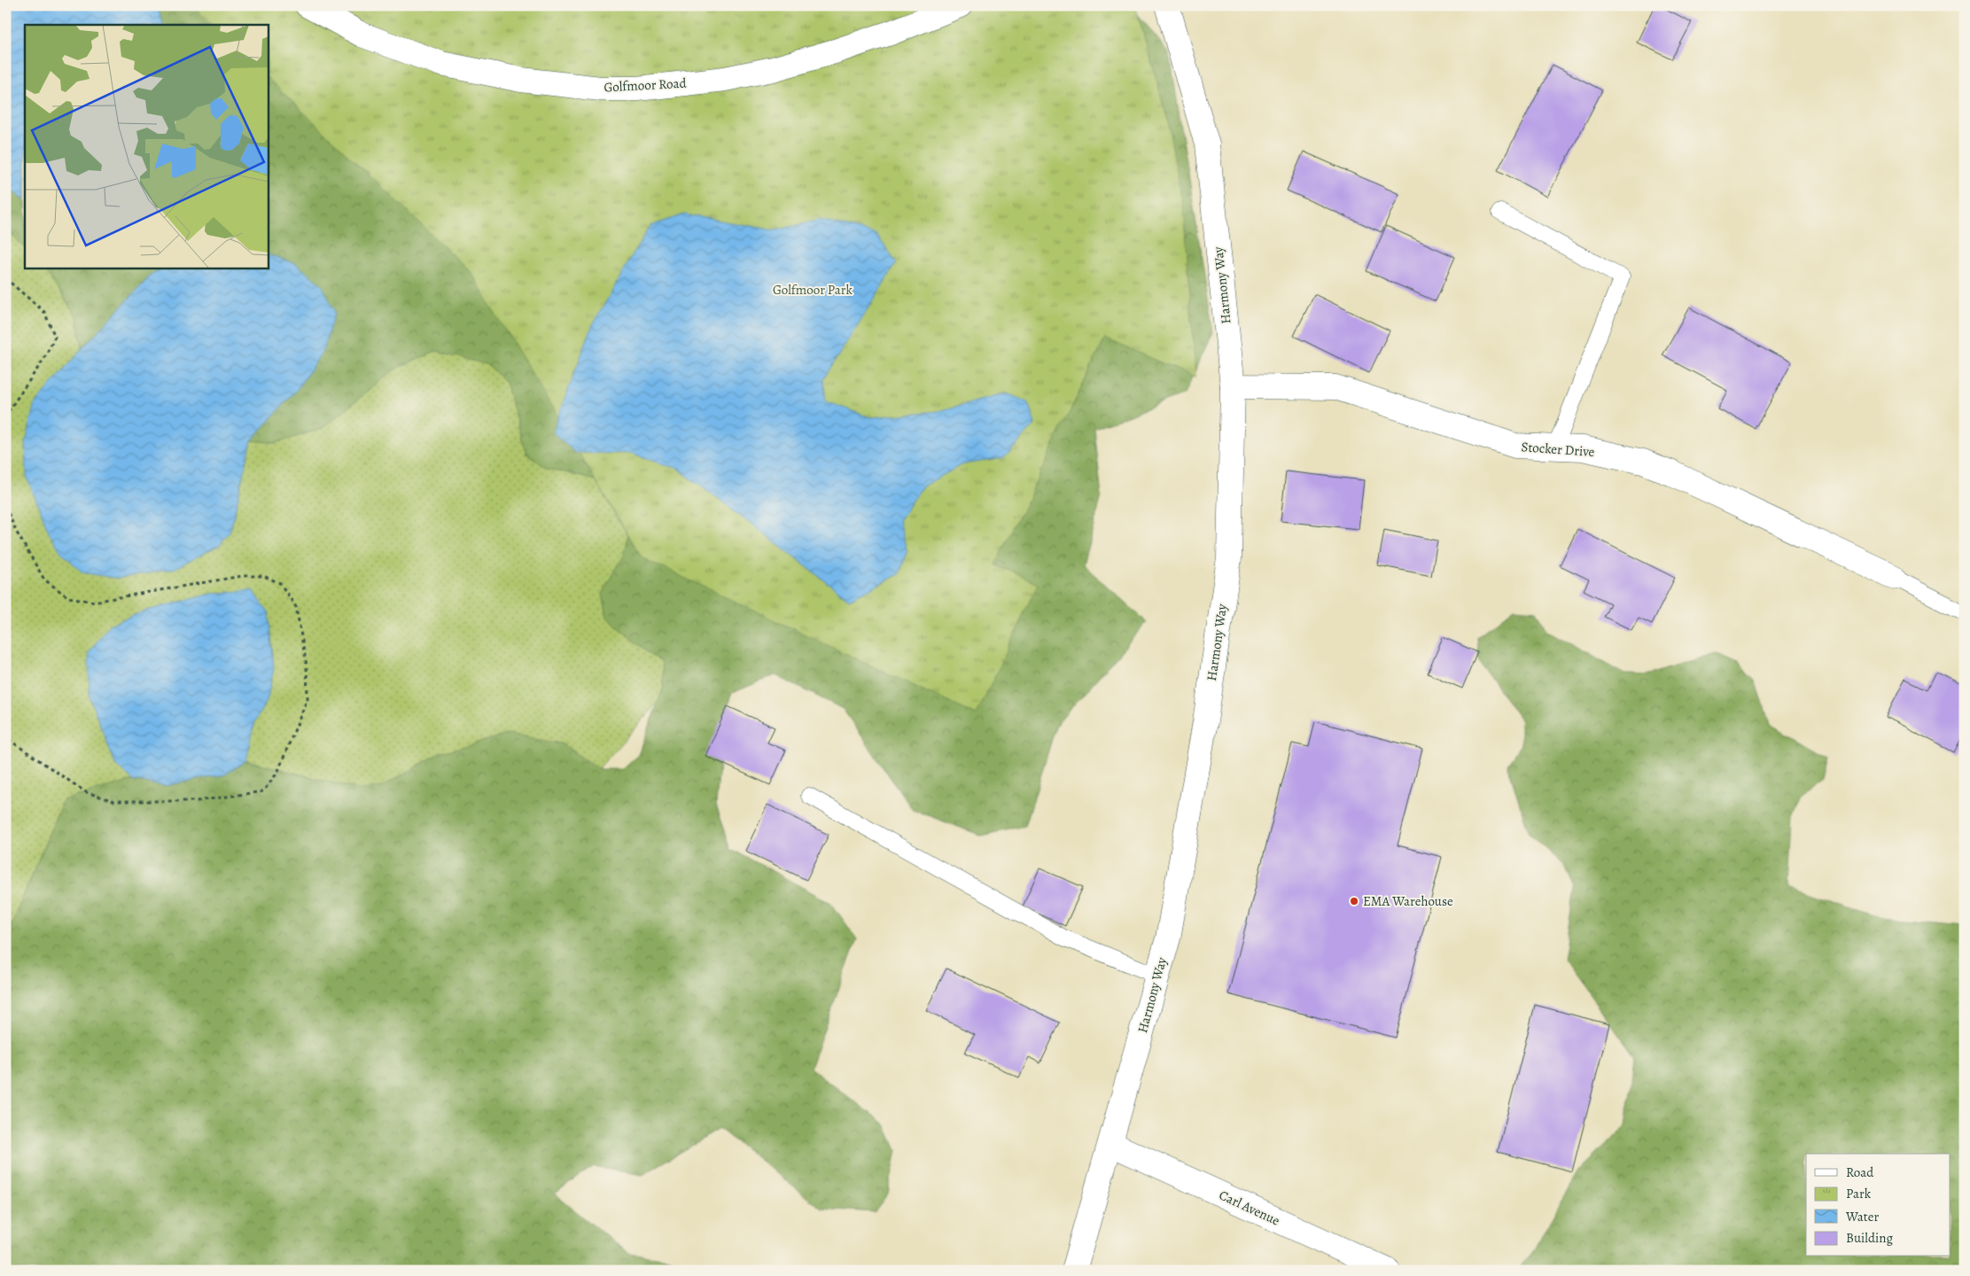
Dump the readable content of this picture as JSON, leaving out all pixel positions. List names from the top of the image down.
{
  "streets": {
    "street": [
      "Golfmoor Road",
      "Harmony Way",
      "Stocker Drive",
      "Carl Avenue"
    ]
  },
  "crossings": [
    ["Harmony Way", "Stocker Drive"],
    ["Harmony Way", "Carl Avenue"]
  ],
  "parks": ["Golfmoor Park"],
  "places": ["EMA Warehouse"],
  "legend": [
    "Road",
    "Park",
    "Water",
    "Building"
  ]
}
